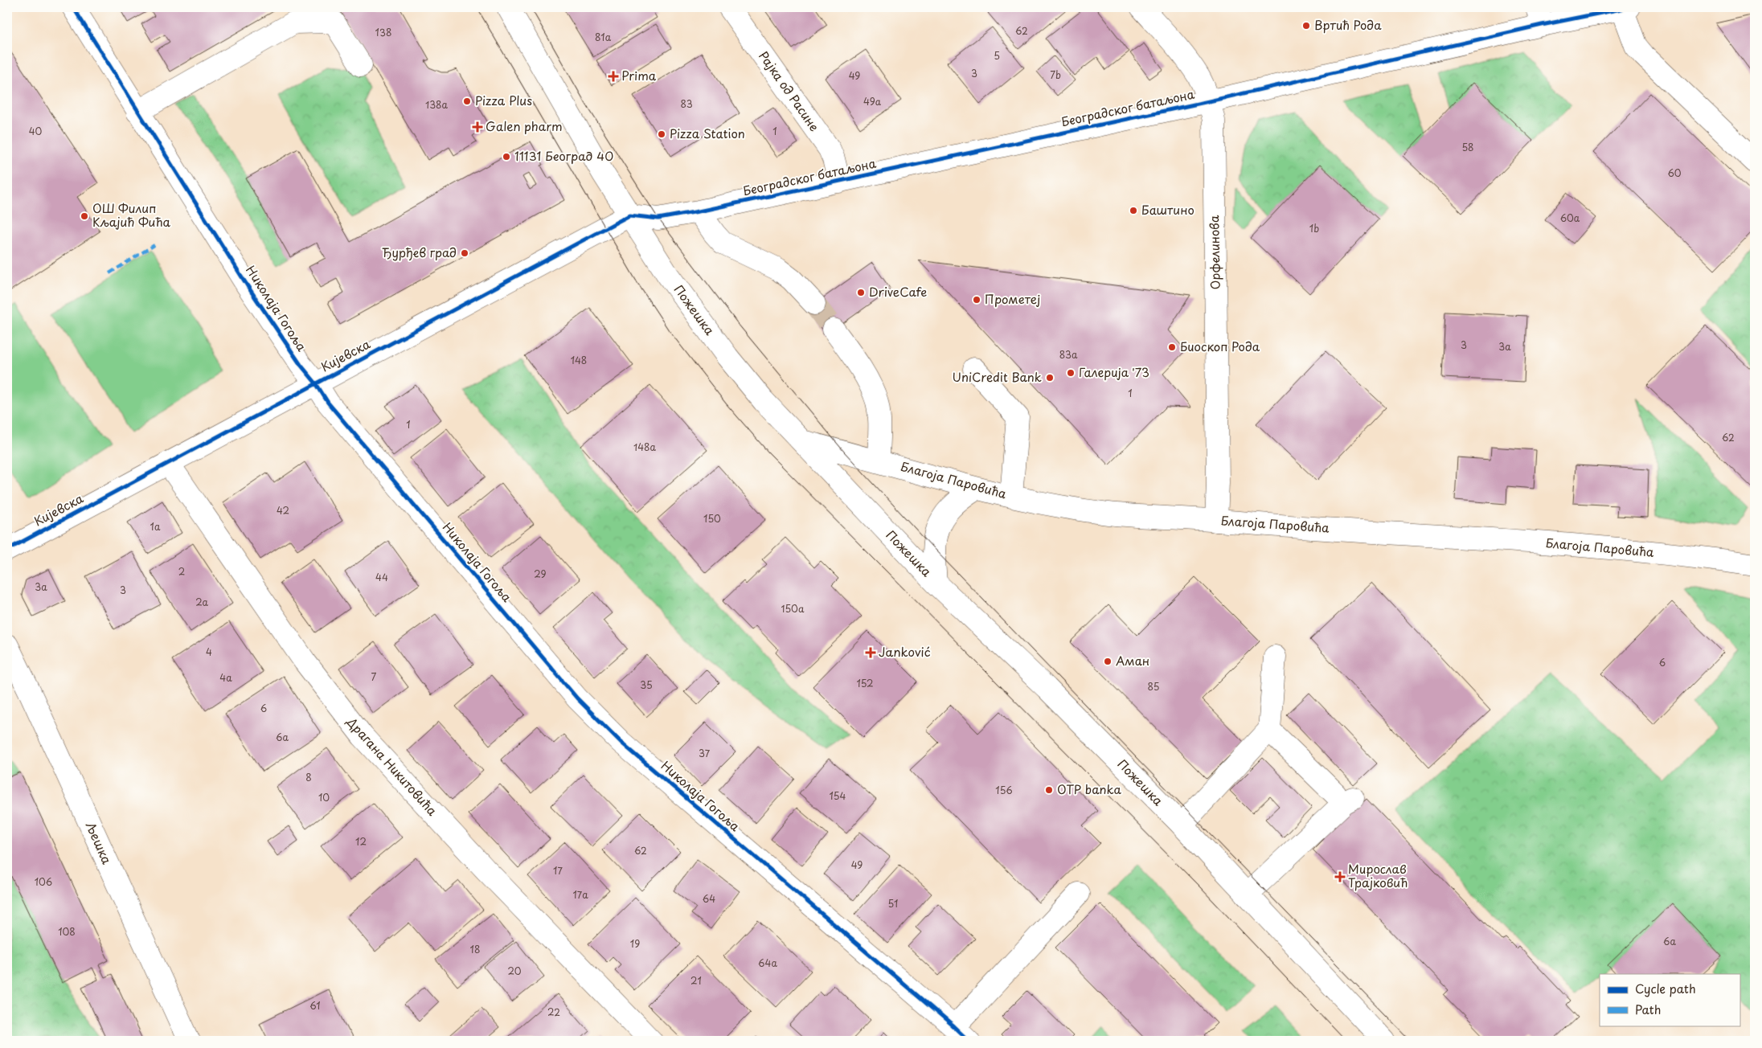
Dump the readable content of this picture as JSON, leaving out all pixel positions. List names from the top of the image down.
{
  "streets": {
    "street": [
      "Рајка од Расине",
      "Београдског батаљона",
      "Орфелинова",
      "Николаја Гогоља",
      "Пожешка",
      "Кијевска",
      "Благоја Паровића",
      "Драгана Никитовића",
      "Љешка"
    ]
  },
  "crossings": [
    ["Рајка од Расине", "Београдског батаљона"],
    ["Београдског батаљона", "Орфелинова"],
    ["Београдског батаљона", "Пожешка"],
    ["Београдског батаљона", "Кијевска"],
    ["Орфелинова", "Благоја Паровића"],
    ["Николаја Гогоља", "Кијевска"],
    ["Пожешка", "Кијевска"],
    ["Пожешка", "Благоја Паровића"],
    ["Кијевска", "Драгана Никитовића"]
  ],
  "places": {
    "other": [
      "Вртић Рода",
      "Pizza Plus",
      "Pizza Station",
      "11131 Београд 40",
      "Баштино",
      "ОШ Филип Кљајић Фића",
      "Ђурђев град",
      "DriveCafe",
      "Прометеј",
      "Биоскоп Рода",
      "Галерија '73",
      "UniCredit Bank",
      "Аман",
      "OTP banka"
    ],
    "health": [
      "Prima",
      "Galen pharm",
      "Janković",
      "Мирослав Трајковић"
    ]
  },
  "house_numbers": [
    "62",
    "138",
    "81a",
    "5",
    "3",
    "7b",
    "49",
    "49a",
    "83",
    "138a",
    "40",
    "1",
    "58",
    "60",
    "60a",
    "1b",
    "3",
    "3a",
    "83a",
    "148",
    "1",
    "1",
    "62",
    "148a",
    "42",
    "150",
    "1a",
    "2",
    "29",
    "44",
    "3a",
    "3",
    "2a",
    "150a",
    "4",
    "6",
    "7",
    "4a",
    "152",
    "35",
    "85",
    "6",
    "6a",
    "37",
    "8",
    "156",
    "154",
    "10",
    "12",
    "62",
    "49",
    "17",
    "106",
    "17a",
    "64",
    "51",
    "108",
    "6a",
    "19",
    "18",
    "64a",
    "20",
    "21",
    "61",
    "22"
  ],
  "legend": ["Cycle path", "Path"]
}
